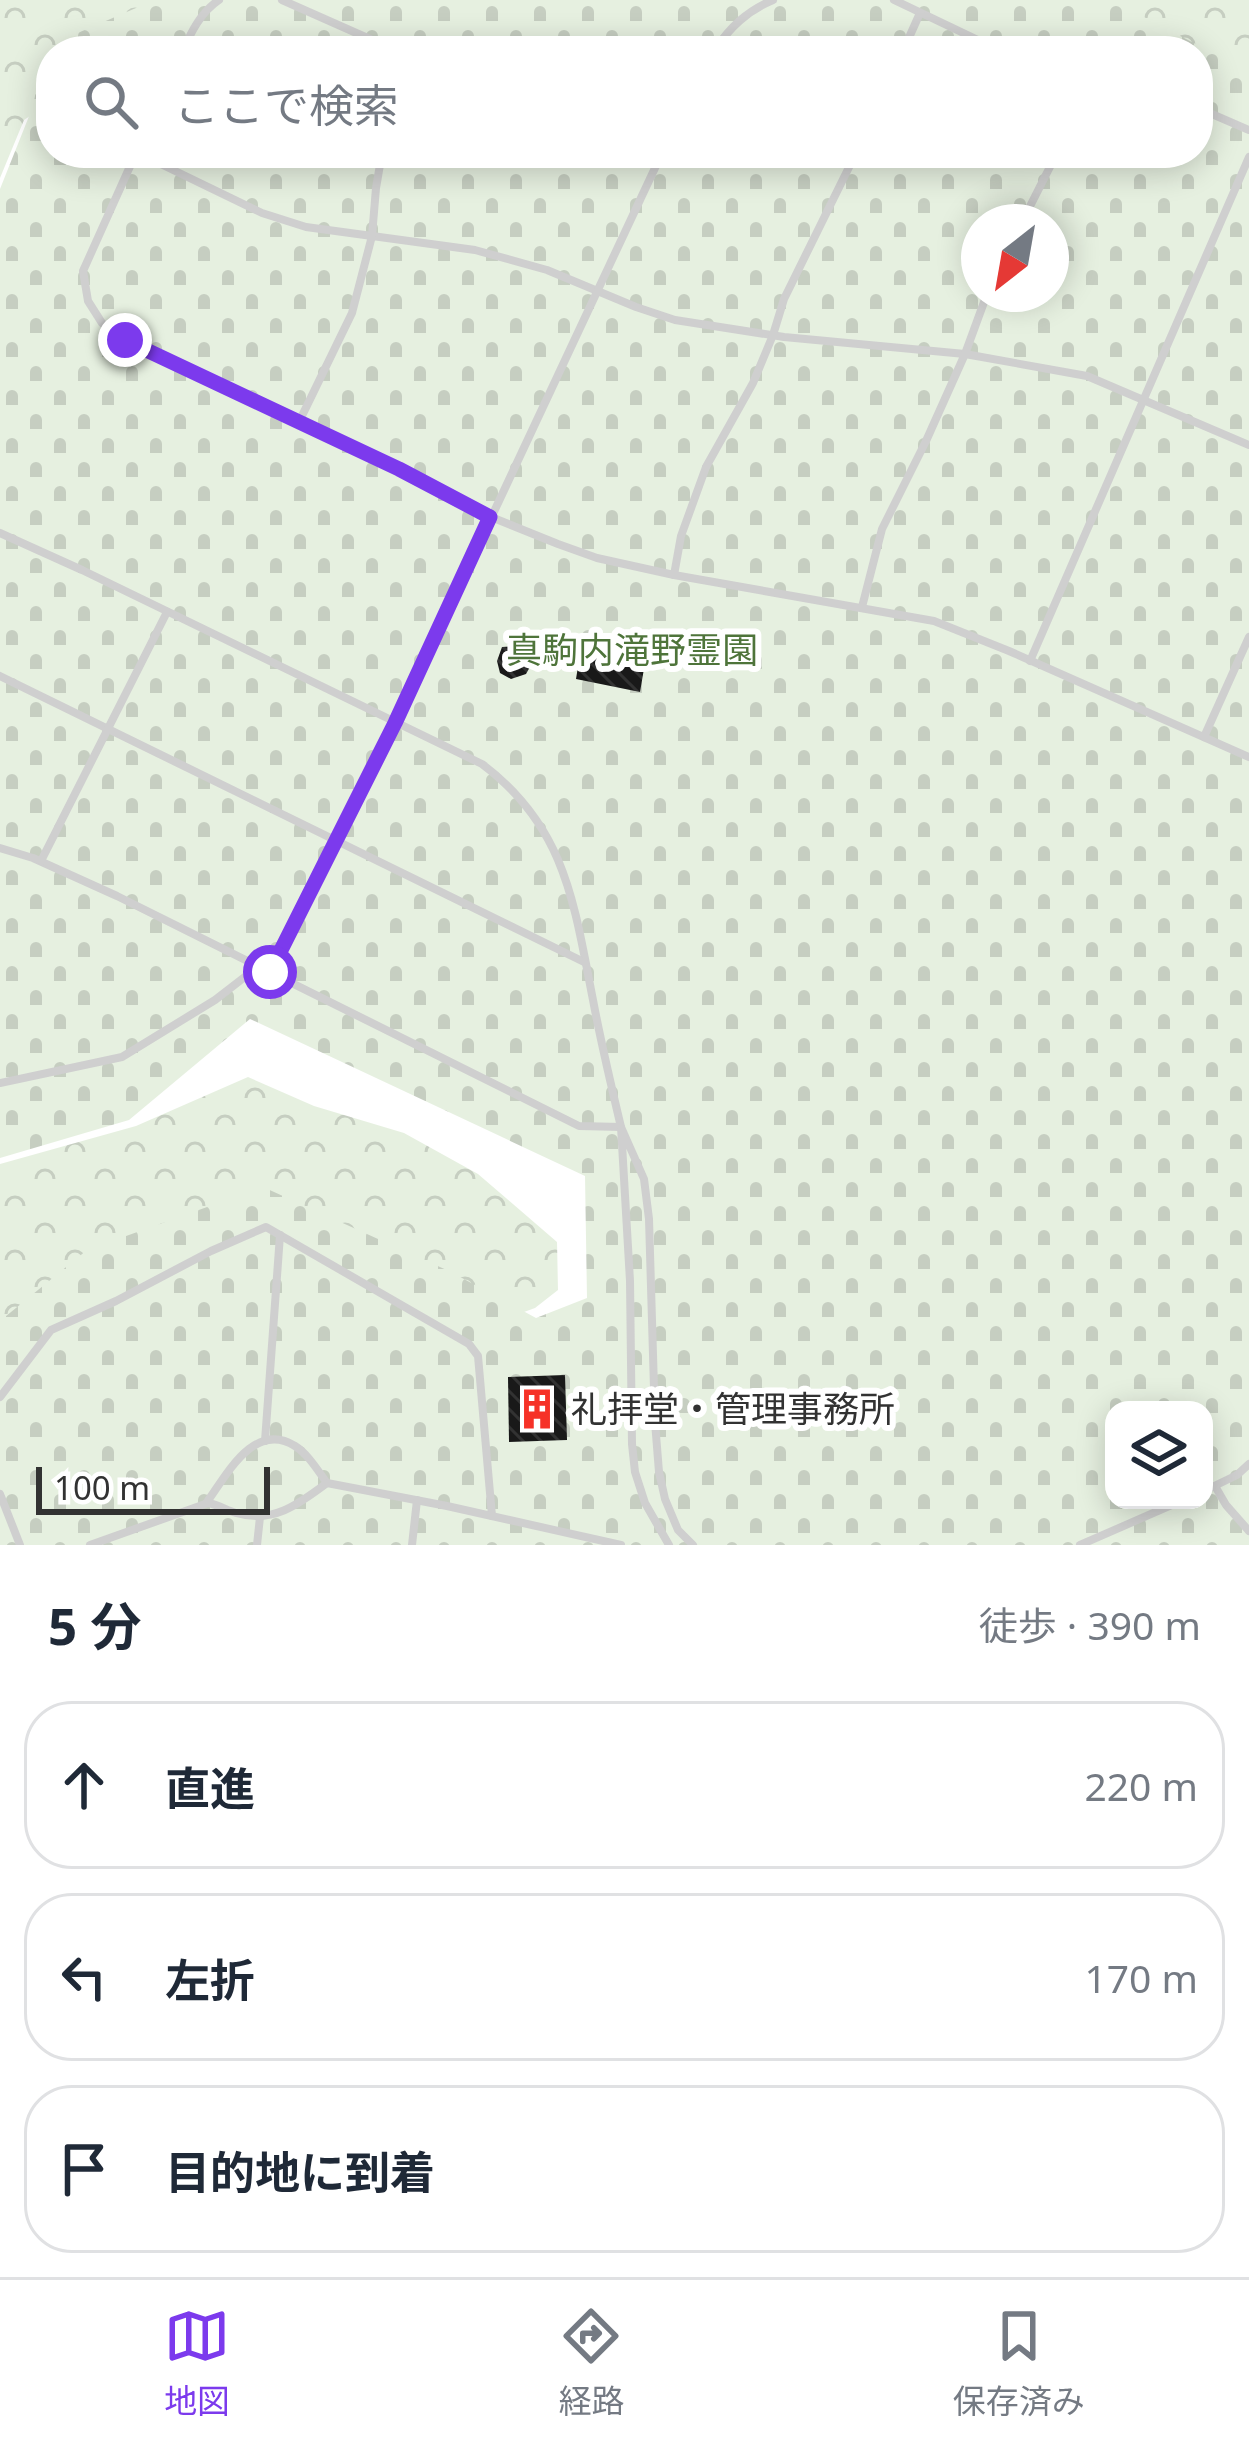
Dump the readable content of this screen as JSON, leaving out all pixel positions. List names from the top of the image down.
{
  "parks": ["真駒内滝野霊園"],
  "places": {
    "building": ["礼拝堂・管理事務所"]
  },
  "scale_bar": "100 m",
  "north": "bottom left",
  "page": {
    "search": "ここで検索",
    "scale": "100 m",
    "heading": ["5 分", "徒歩 · 390 m"],
    "list": [
      ["直進", "220 m"],
      ["左折", "170 m"],
      "目的地に到着"
    ],
    "nav": ["地図", "経路", "保存済み"]
  }
}
